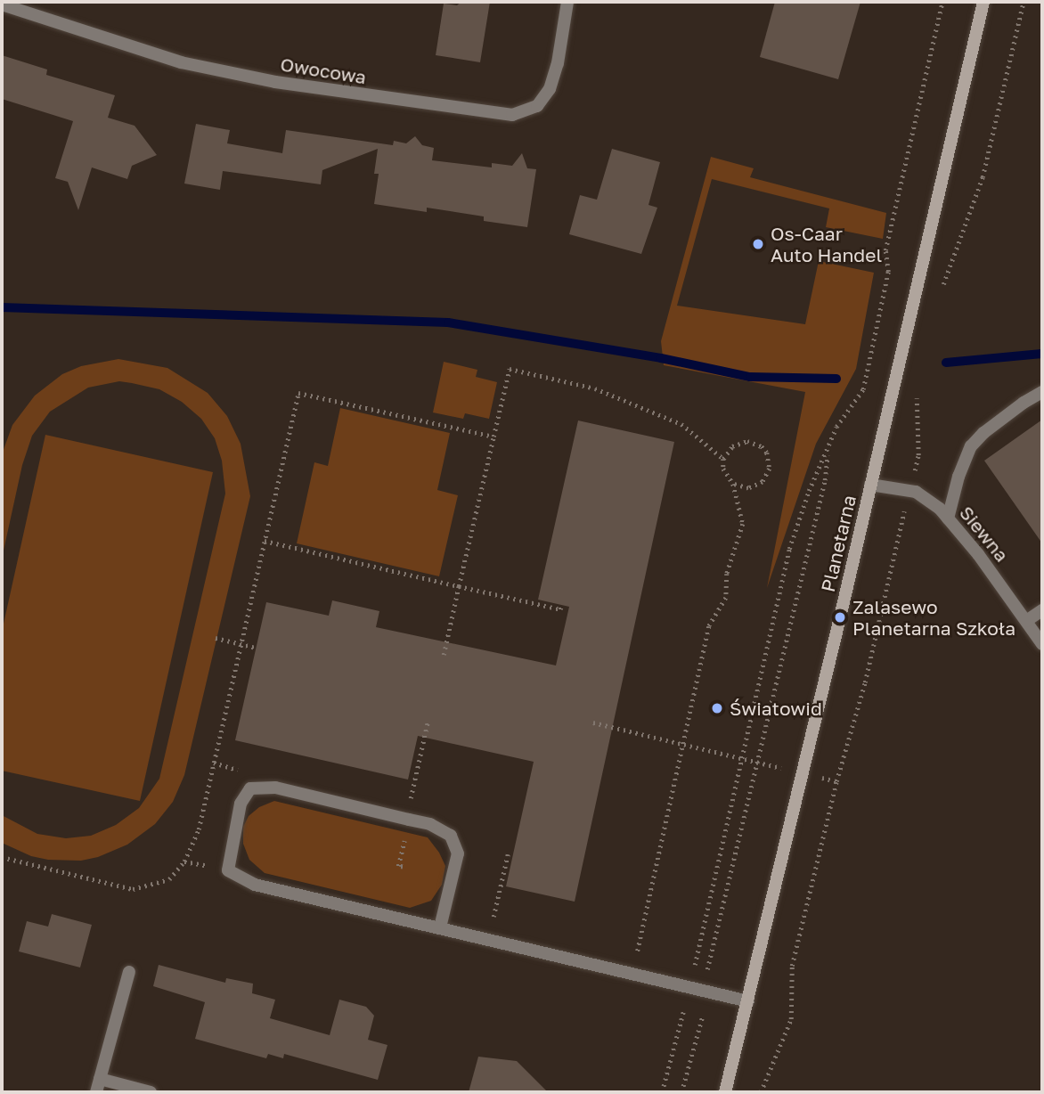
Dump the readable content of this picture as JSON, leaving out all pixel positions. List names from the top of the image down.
{
  "streets": {
    "street": ["Owocowa", "Siewna", "Planetarna"]
  },
  "crossings": [
    ["Siewna", "Planetarna"]
  ],
  "places": ["Os-Caar Auto Handel", "Zalasewo Planetarna Szkoła", "Światowid"]
}
